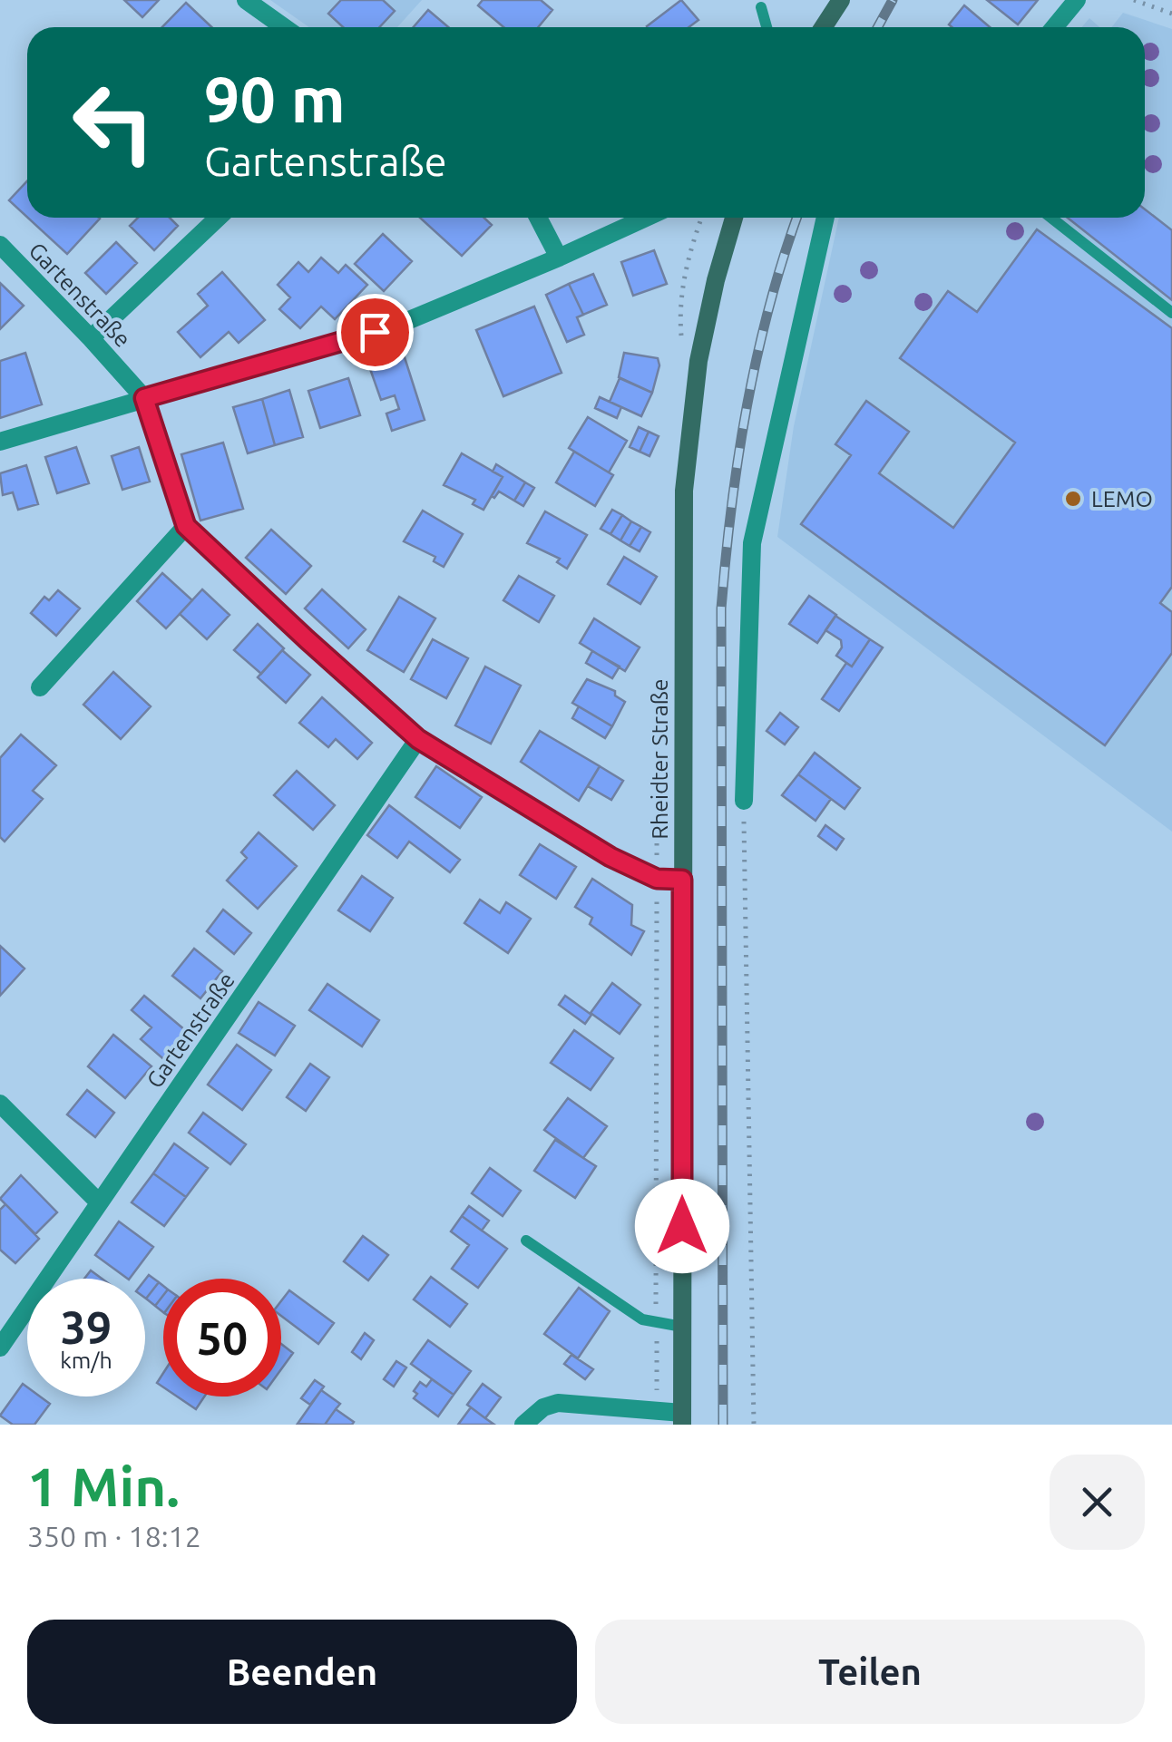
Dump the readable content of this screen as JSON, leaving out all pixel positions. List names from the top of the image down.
{
  "streets": {
    "main road": ["Rheidter Straße"],
    "street": ["Gartenstraße"]
  },
  "crossings": [
    ["Gartenstraße", "Rheidter Straße"]
  ],
  "places": ["LEMO"],
  "page": {
    "turn": ["90 m", "Gartenstraße"],
    "speed": "39 km/h",
    "limit": "50",
    "heading": ["1 Min.", "350 m · 18:12"],
    "buttons": ["Beenden", "Teilen"]
  }
}
